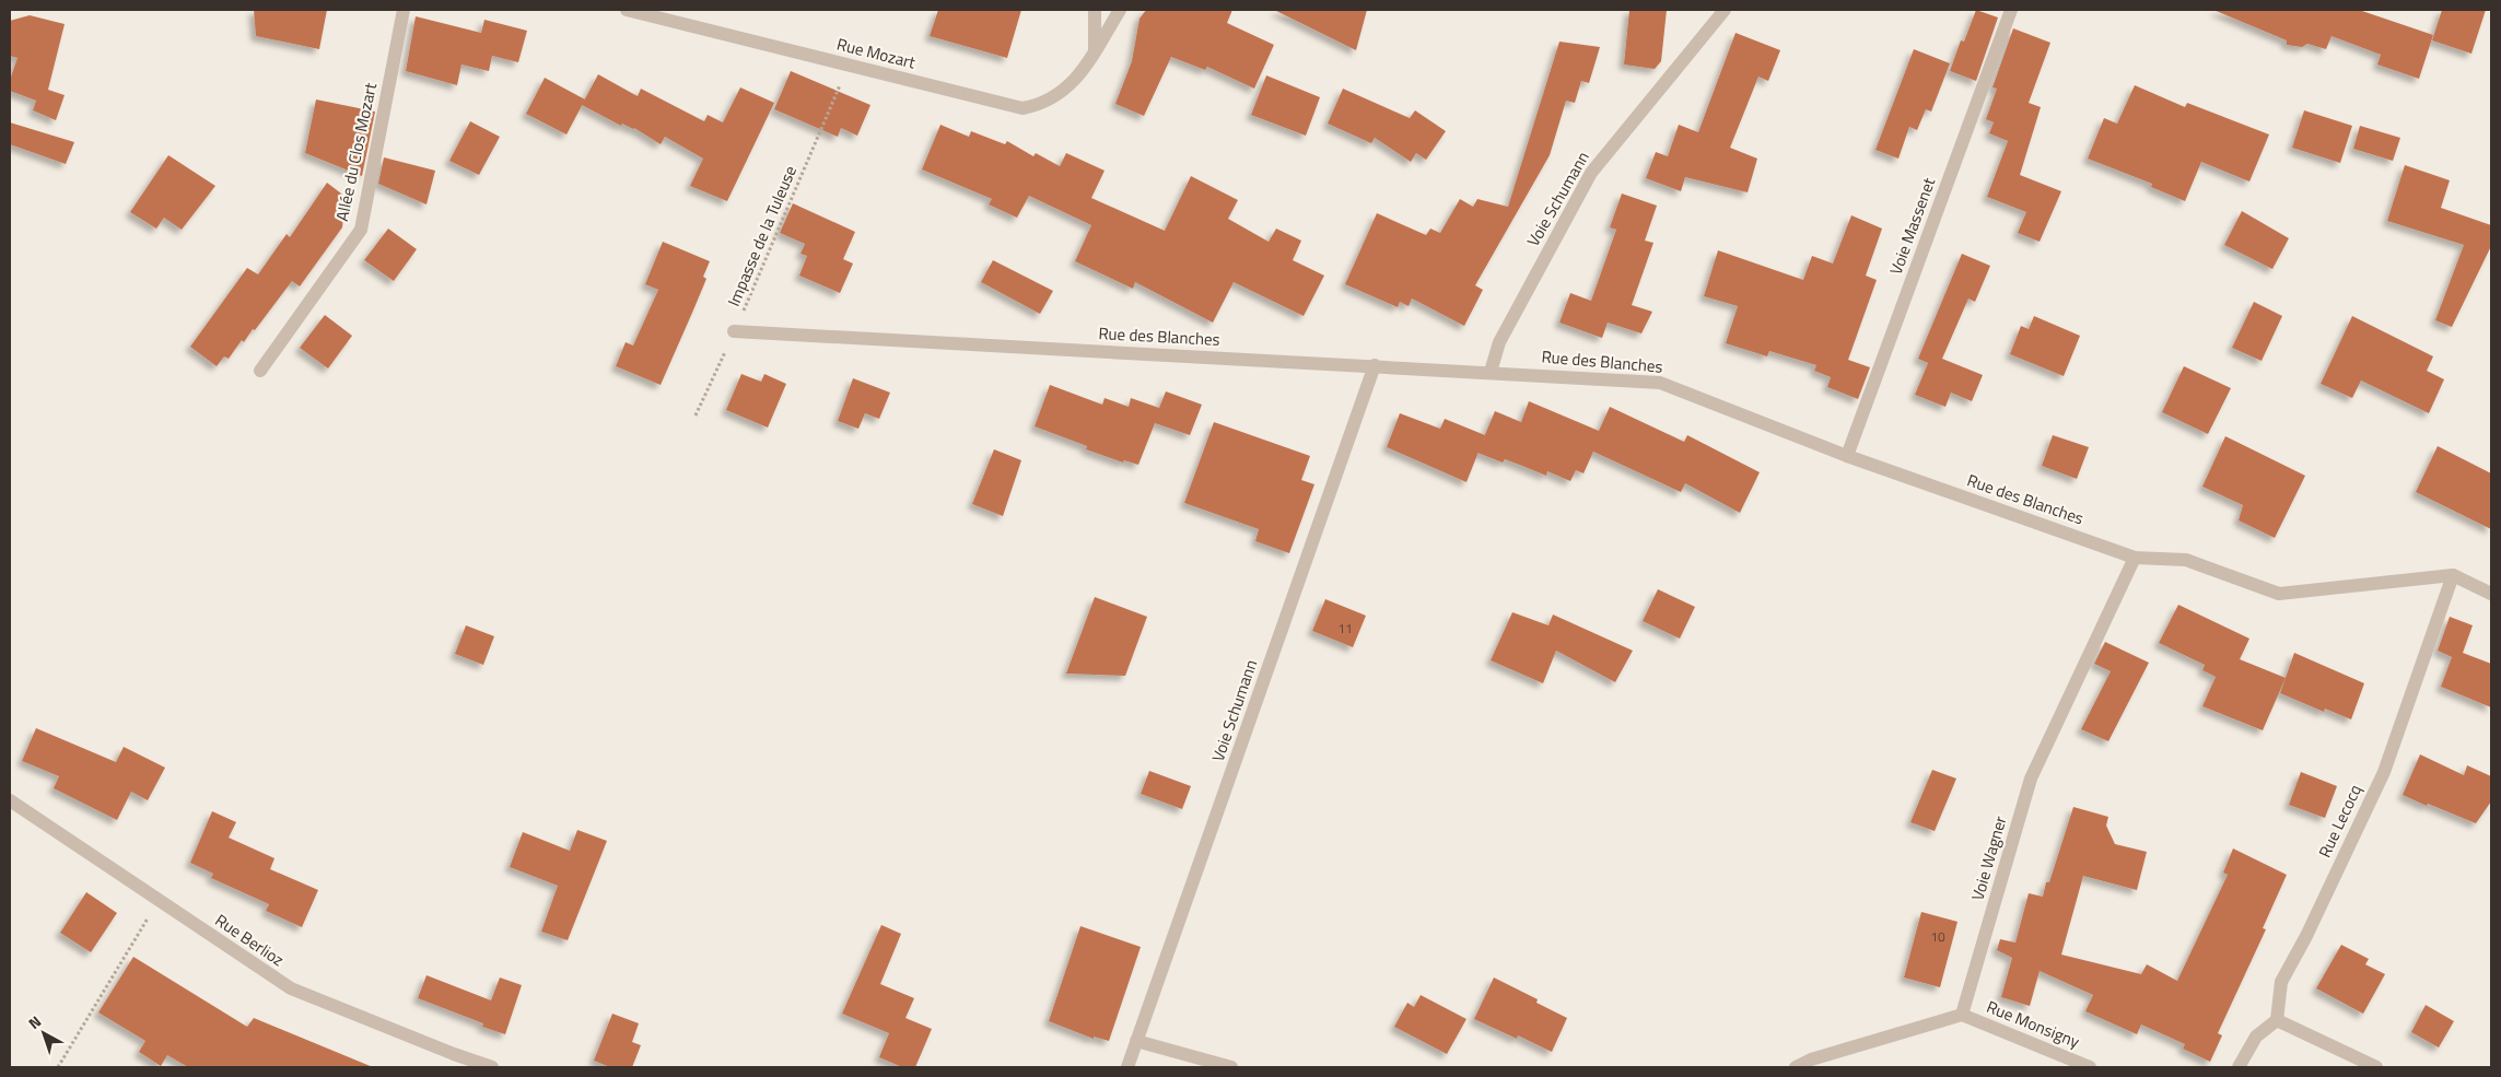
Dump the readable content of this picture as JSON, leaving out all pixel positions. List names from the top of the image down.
{
  "streets": {
    "street": [
      "Rue Mozart",
      "Allée du Clos Mozart",
      "Voie Schumann",
      "Voie Massenet",
      "Rue des Blanches",
      "Rue Lecocq",
      "Voie Wagner",
      "Rue Berlioz",
      "Rue Monsigny"
    ],
    "path": ["Impasse de la Tuleuse"]
  },
  "crossings": [
    ["Rue Mozart", "Impasse de la Tuleuse"],
    ["Voie Schumann", "Rue des Blanches"],
    ["Voie Massenet", "Rue des Blanches"],
    ["Impasse de la Tuleuse", "Rue des Blanches"],
    ["Rue des Blanches", "Rue Lecocq"],
    ["Rue des Blanches", "Voie Wagner"],
    ["Voie Wagner", "Rue Monsigny"]
  ],
  "house_numbers": ["11", "10"],
  "north": "top left"
}
